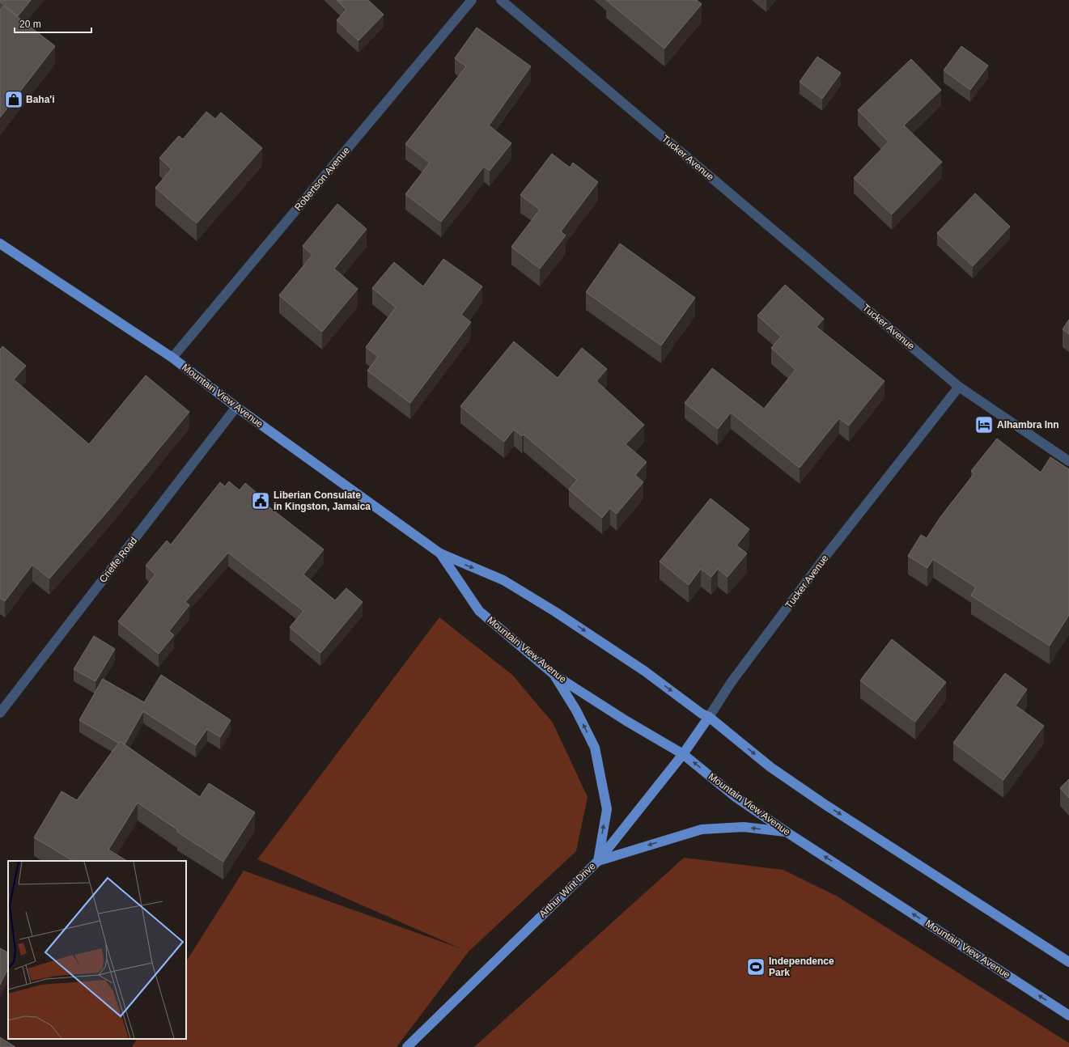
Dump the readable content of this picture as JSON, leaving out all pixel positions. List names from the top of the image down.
{
  "streets": {
    "main road": ["Mountain View Avenue", "Arthur Wint Drive"],
    "street": ["Tucker Avenue", "Robertson Avenue", "Crieffe Road"]
  },
  "crossings": [
    ["Tucker Avenue", "Mountain View Avenue"],
    ["Tucker Avenue", "Arthur Wint Drive"],
    ["Robertson Avenue", "Mountain View Avenue"],
    ["Mountain View Avenue", "Crieffe Road"],
    ["Mountain View Avenue", "Arthur Wint Drive"]
  ],
  "places": {
    "shop": ["Baha'i"],
    "hotel": ["Alhambra Inn"],
    "public building": ["Liberian Consulate in Kingston, Jamaica"],
    "sports": ["Independence Park"]
  },
  "scale_bar": "20 m"
}
